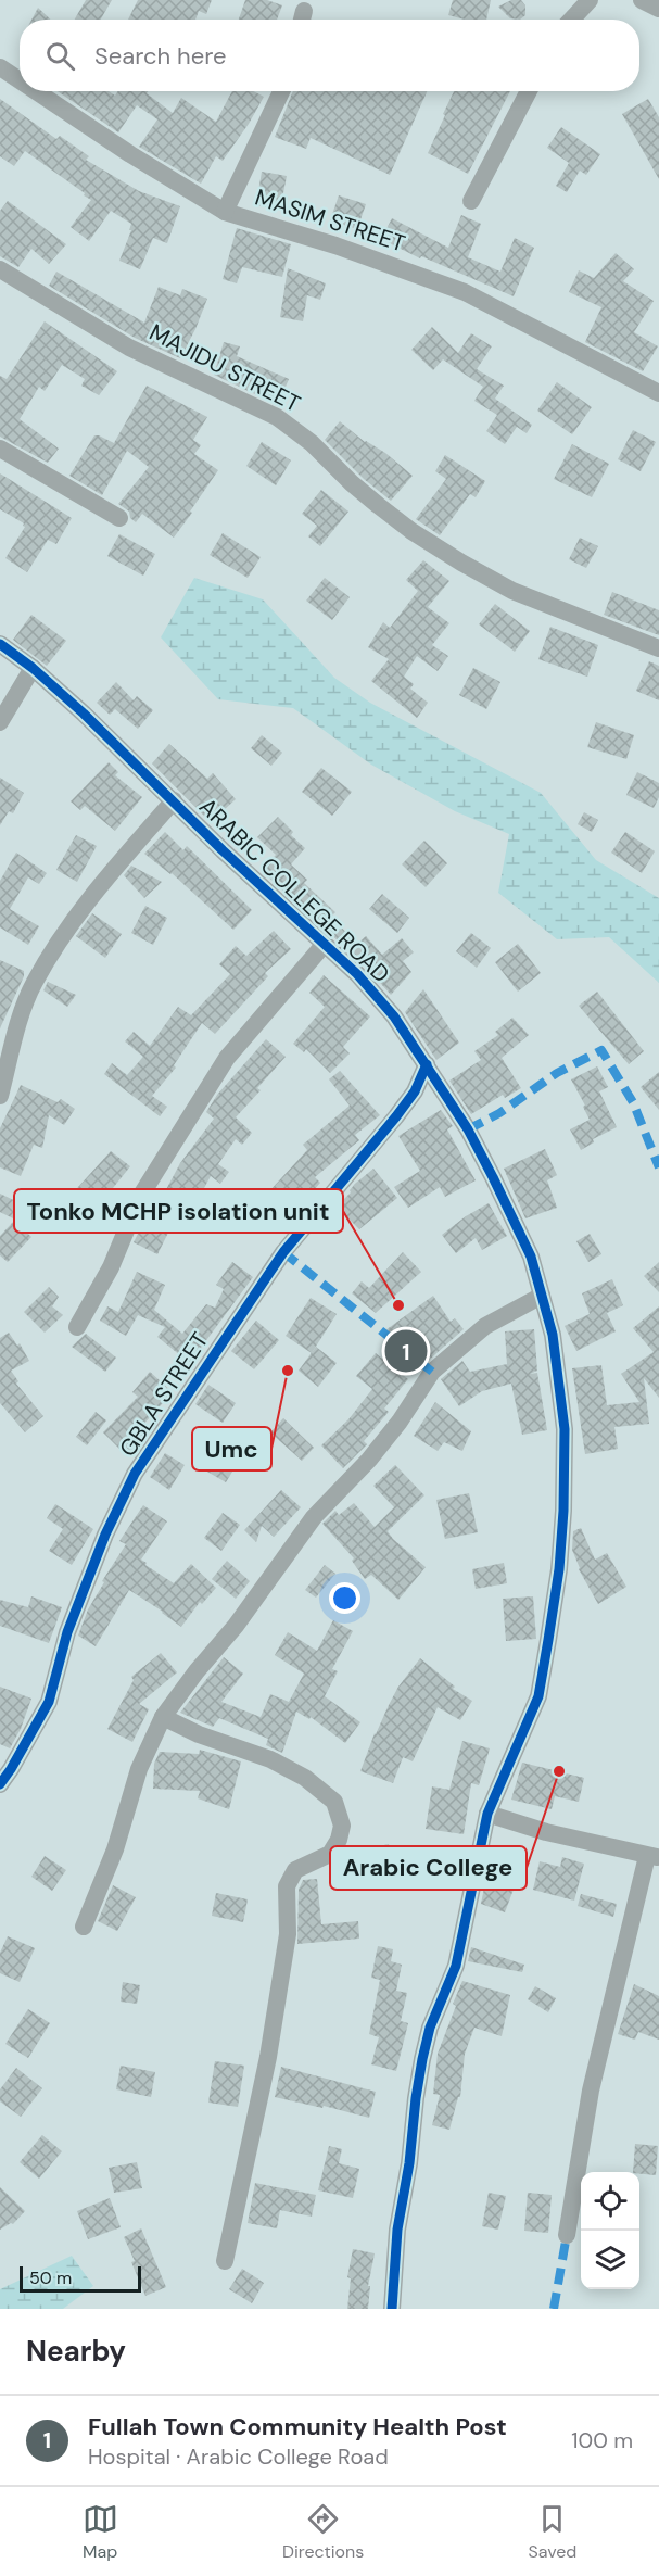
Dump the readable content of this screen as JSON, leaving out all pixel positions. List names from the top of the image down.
{
  "streets": {
    "street": [
      "MASIM STREET",
      "MAJIDU STREET",
      "ARABIC COLLEGE ROAD",
      "GBLA STREET"
    ]
  },
  "crossings": [
    ["ARABIC COLLEGE ROAD", "GBLA STREET"]
  ],
  "places": ["Tonko MCHP isolation unit", "Umc", "Arabic College"],
  "scale_bar": "50 m",
  "page": {
    "search": "Search here",
    "pins": "1",
    "scale": "50 m",
    "heading": "Nearby",
    "list": [
      {
        "mark": "1",
        "name": "Fullah Town Community Health Post",
        "note": "Hospital · Arabic College Road",
        "value": "100 m"
      }
    ],
    "nav": ["Map", "Directions", "Saved"]
  }
}
